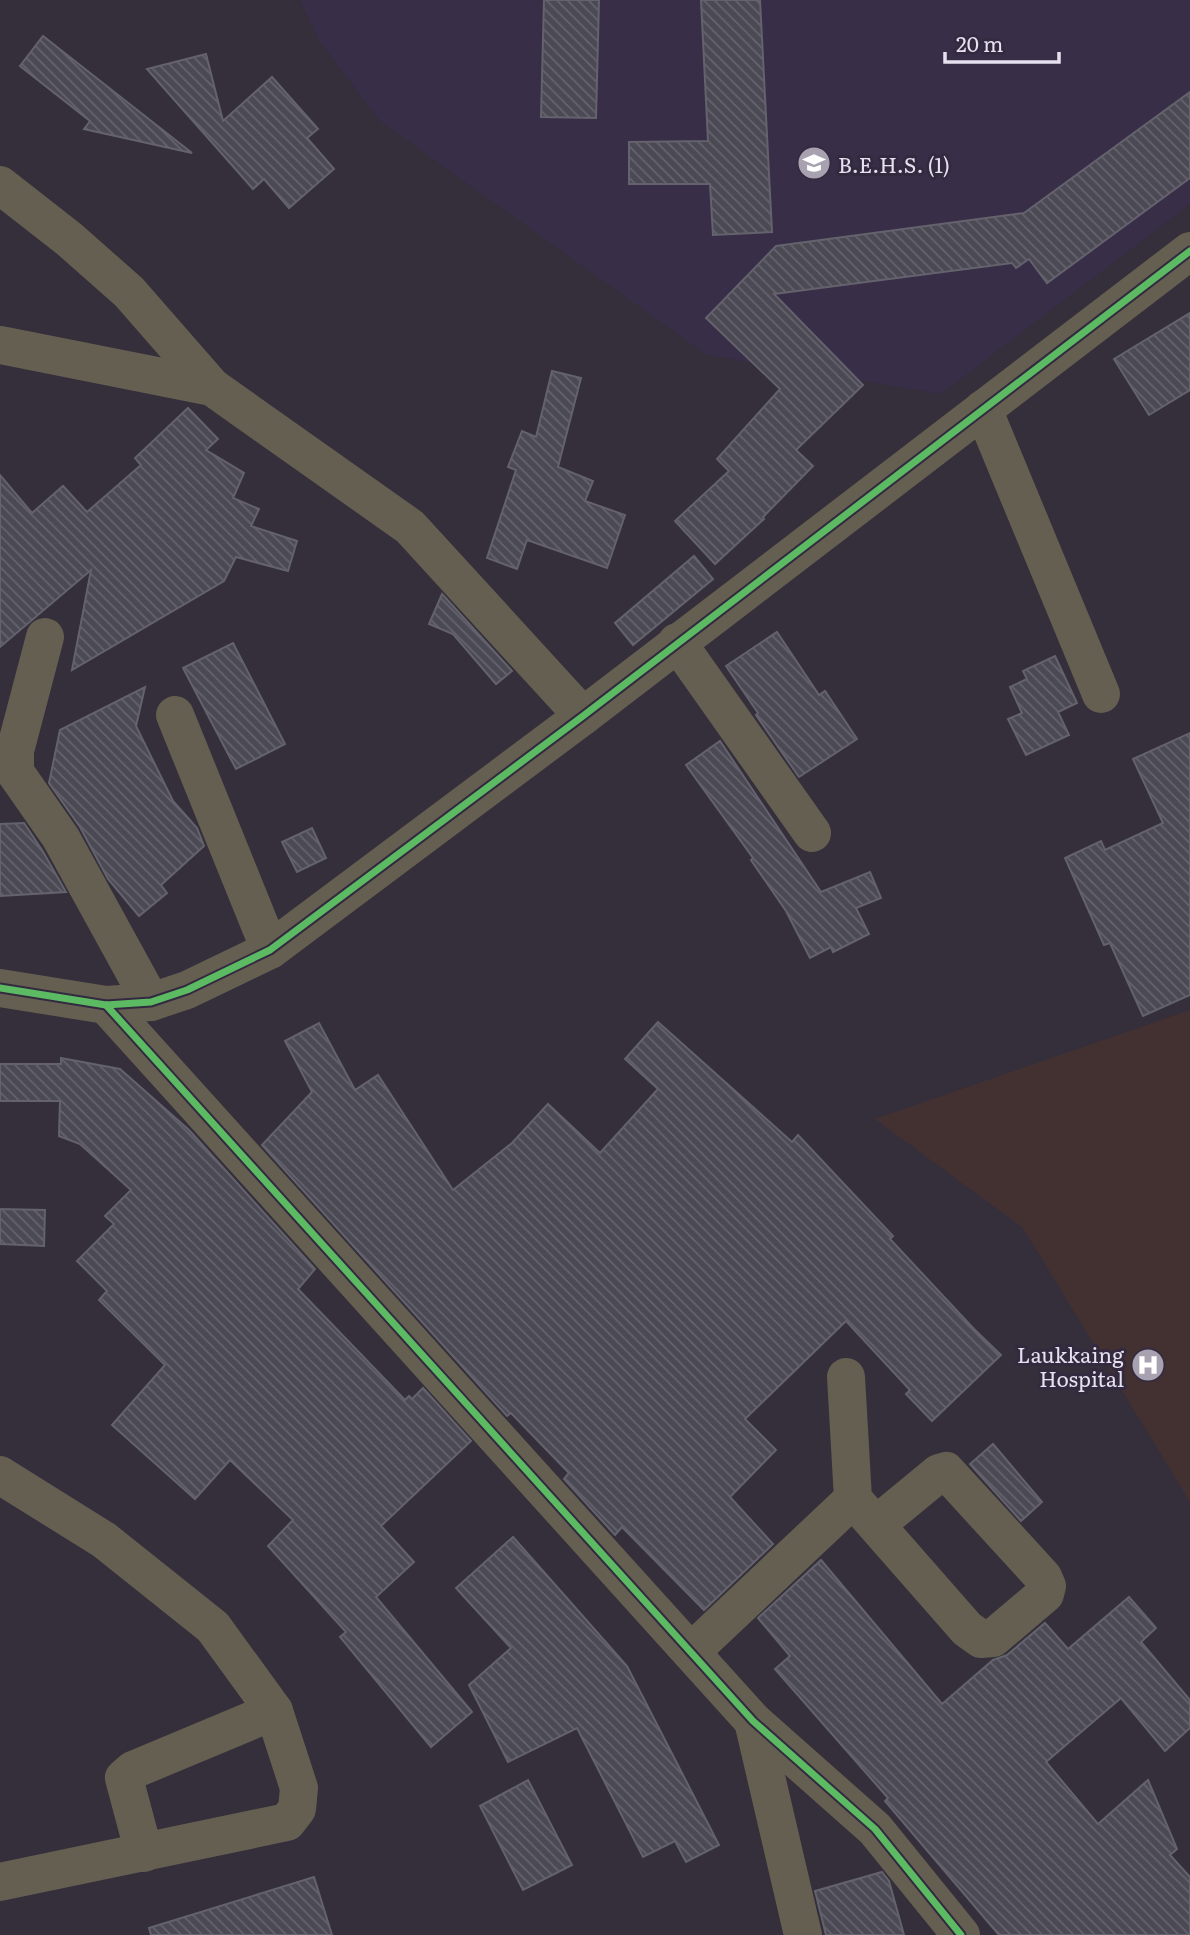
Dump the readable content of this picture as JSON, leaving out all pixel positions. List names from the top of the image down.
{
  "places": {
    "school or university": ["B.E.H.S. (1)"],
    "hospital": ["Laukkaing Hospital"]
  },
  "scale_bar": "20 m"
}
